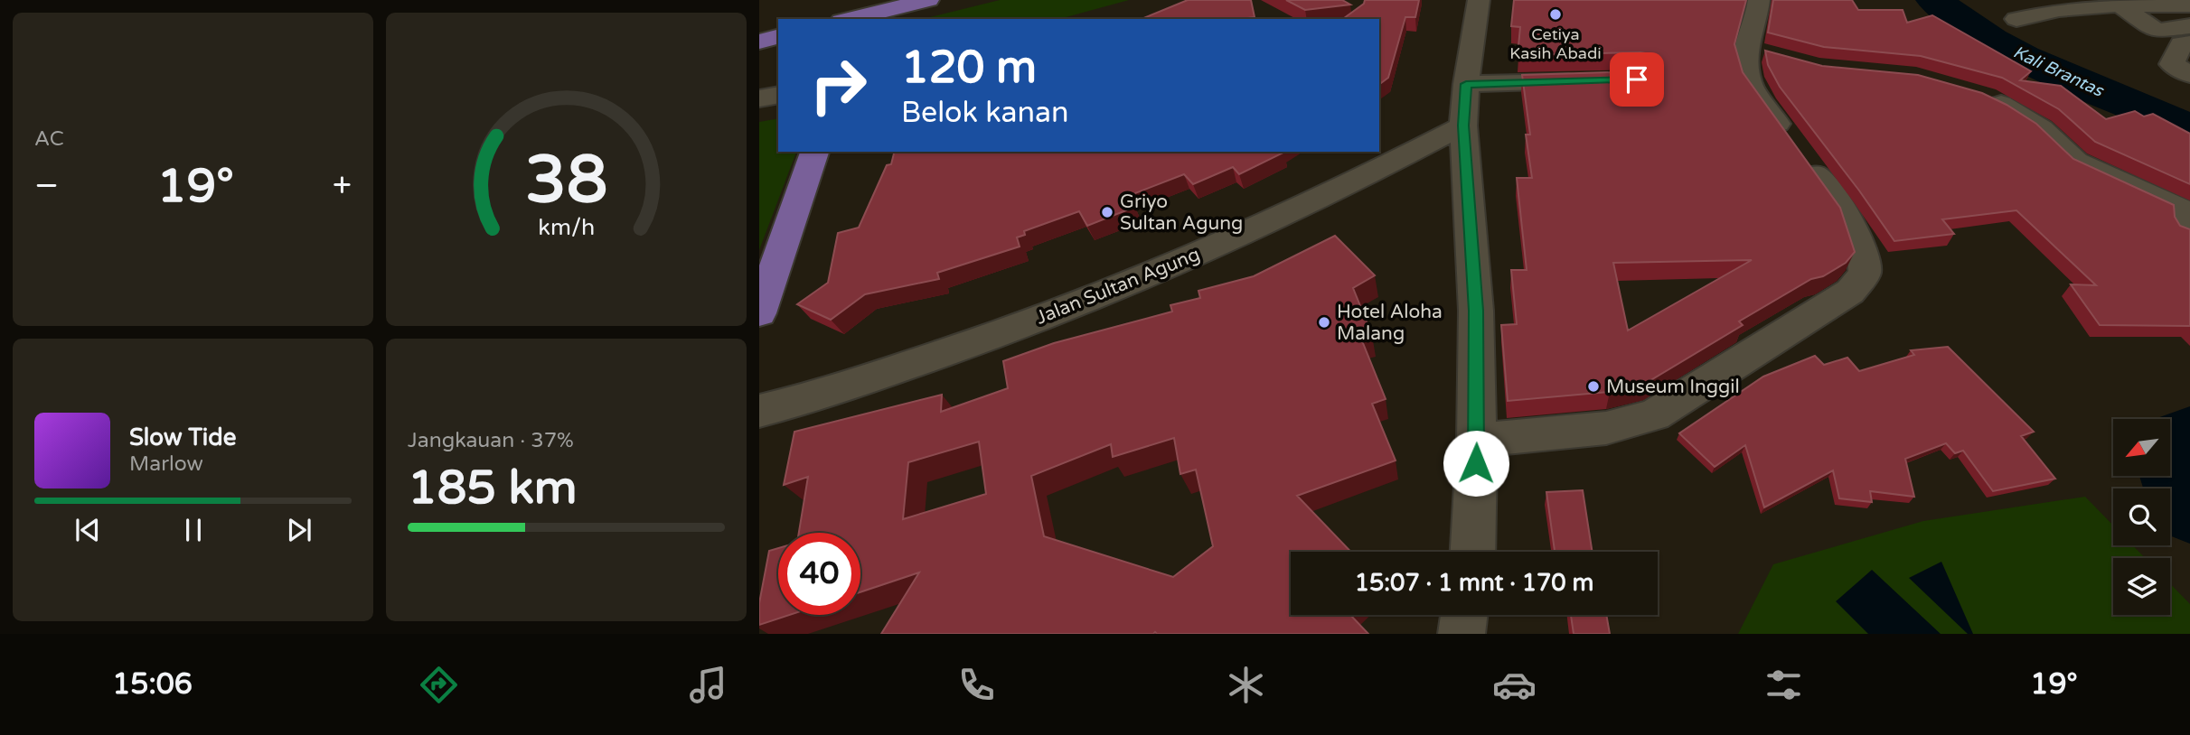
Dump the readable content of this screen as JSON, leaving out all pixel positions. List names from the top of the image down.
{
  "streets": {
    "street": ["Jalan Sultan Agung"]
  },
  "water": ["Kali Brantas"],
  "places": [
    "Cetiya Kasih Abadi",
    "Griyo Sultan Agung",
    "Hotel Aloha Malang",
    "Museum Inggil"
  ],
  "north": "bottom left",
  "page": {
    "tile": [
      "AC",
      ["Jangkauan · 37%", "185 km"]
    ],
    "turn": ["120 m", "Belok kanan"],
    "heat": ["−", "19°", "+"],
    "song": ["Slow Tide", "Marlow"],
    "limit": "40",
    "trip": "15:07 · 1 mnt · 170 m",
    "tabs": ["15:06", "19°"],
    "gauge": ["38", "km/h"]
  }
}
